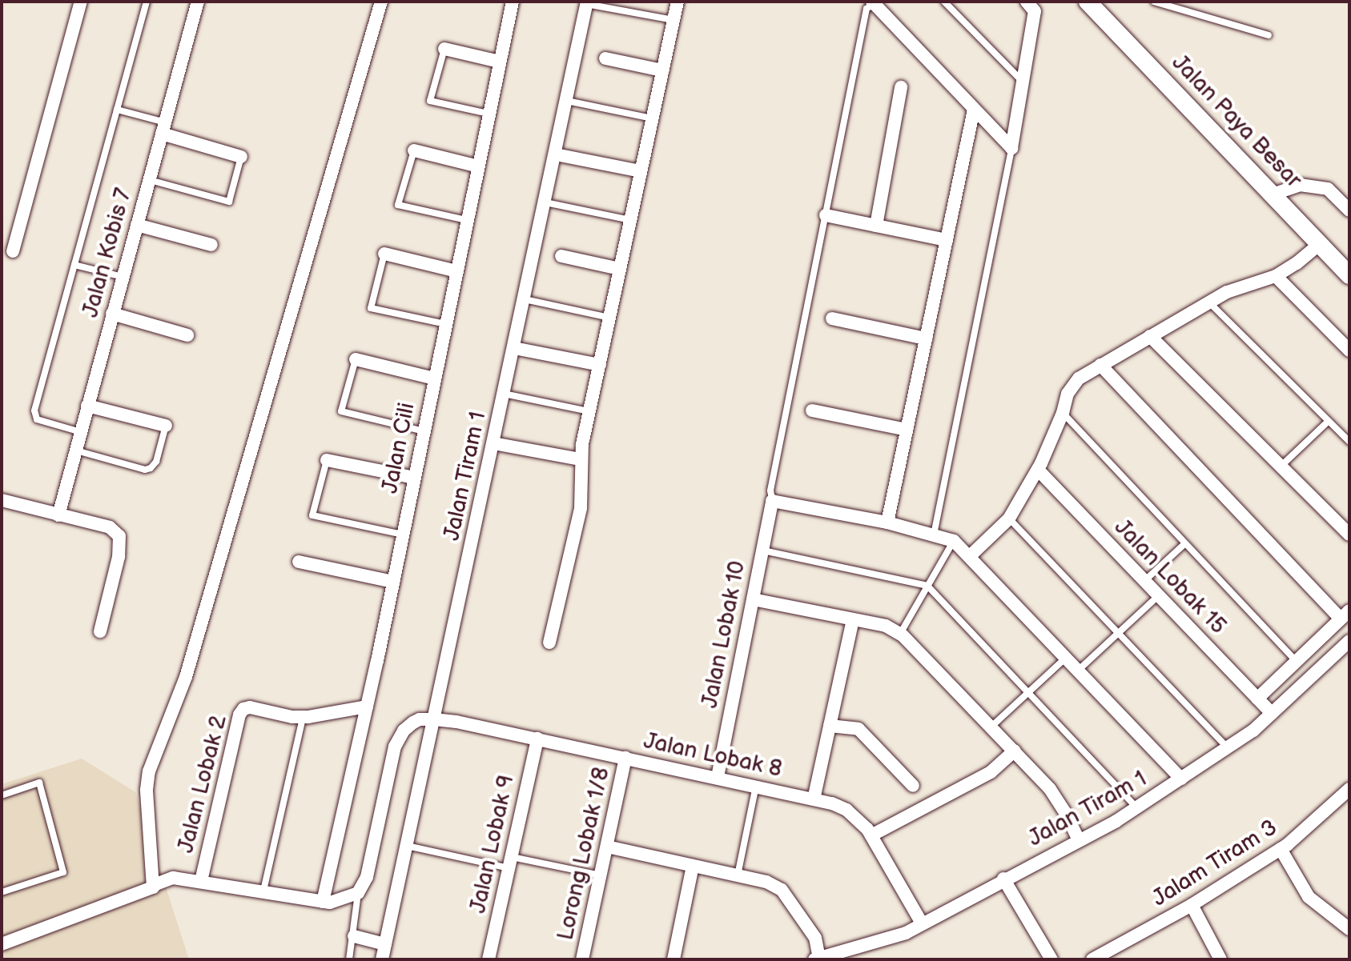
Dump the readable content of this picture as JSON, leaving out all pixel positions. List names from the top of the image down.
{
  "streets": {
    "street": [
      "Jalan Paya Besar",
      "Jalan Kobis 7",
      "Jalan Cili",
      "Jalan Tiram 1",
      "Jalan Lobak 15",
      "Jalan Lobak 10",
      "Jalan Lobak 8",
      "Jalan Lobak 2",
      "Jalan Lobak 9",
      "Lorong Lobak 1/8",
      "Jalam Tiram 3"
    ]
  },
  "crossings": [
    ["Jalan Cili", "Jalan Lobak 2"],
    ["Jalan Tiram 1", "Jalan Lobak 15"],
    ["Jalan Tiram 1", "Jalan Lobak 8"],
    ["Jalan Lobak 10", "Jalan Lobak 8"],
    ["Jalan Lobak 8", "Jalan Lobak 9"],
    ["Jalan Lobak 8", "Lorong Lobak 1/8"]
  ]
}
